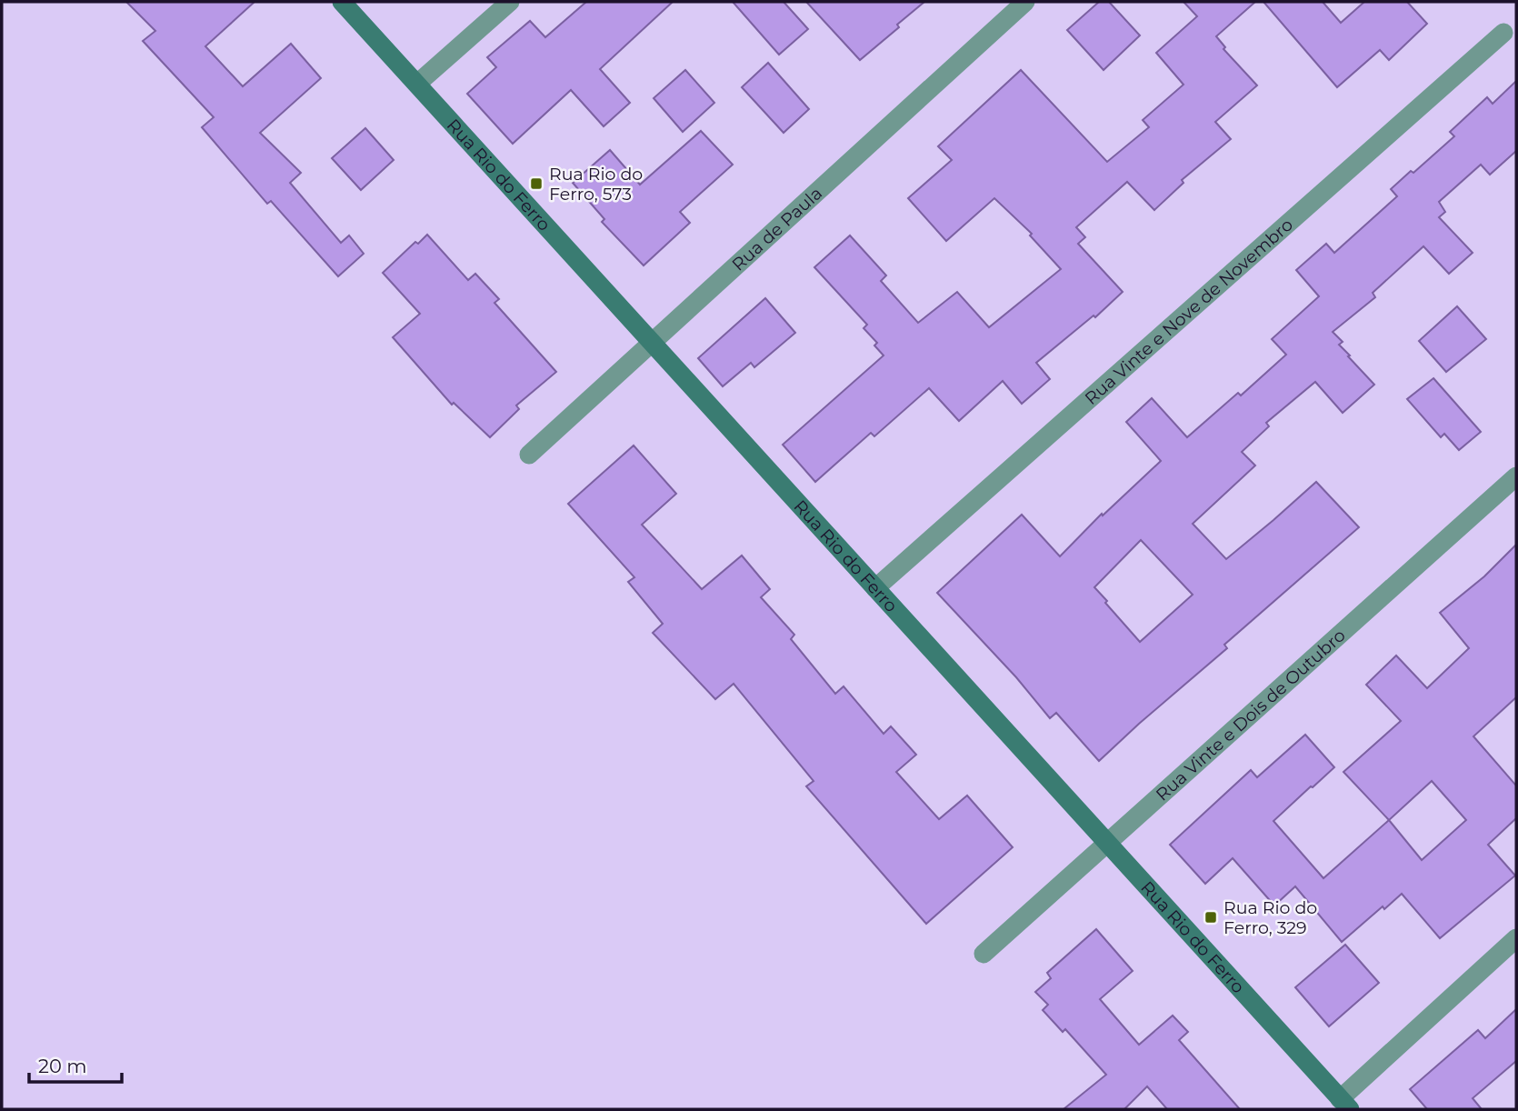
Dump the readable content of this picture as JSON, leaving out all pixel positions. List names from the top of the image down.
{
  "streets": {
    "street": [
      "Rua Rio do Ferro",
      "Rua de Paula",
      "Rua Vinte e Nove de Novembro",
      "Rua Vinte e Dois de Outubro"
    ]
  },
  "crossings": [
    ["Rua Rio do Ferro", "Rua de Paula"],
    ["Rua Rio do Ferro", "Rua Vinte e Nove de Novembro"],
    ["Rua Rio do Ferro", "Rua Vinte e Dois de Outubro"]
  ],
  "places": {
    "transit": ["Rua Rio do Ferro, 573", "Rua Rio do Ferro, 329"]
  },
  "scale_bar": "20 m"
}
